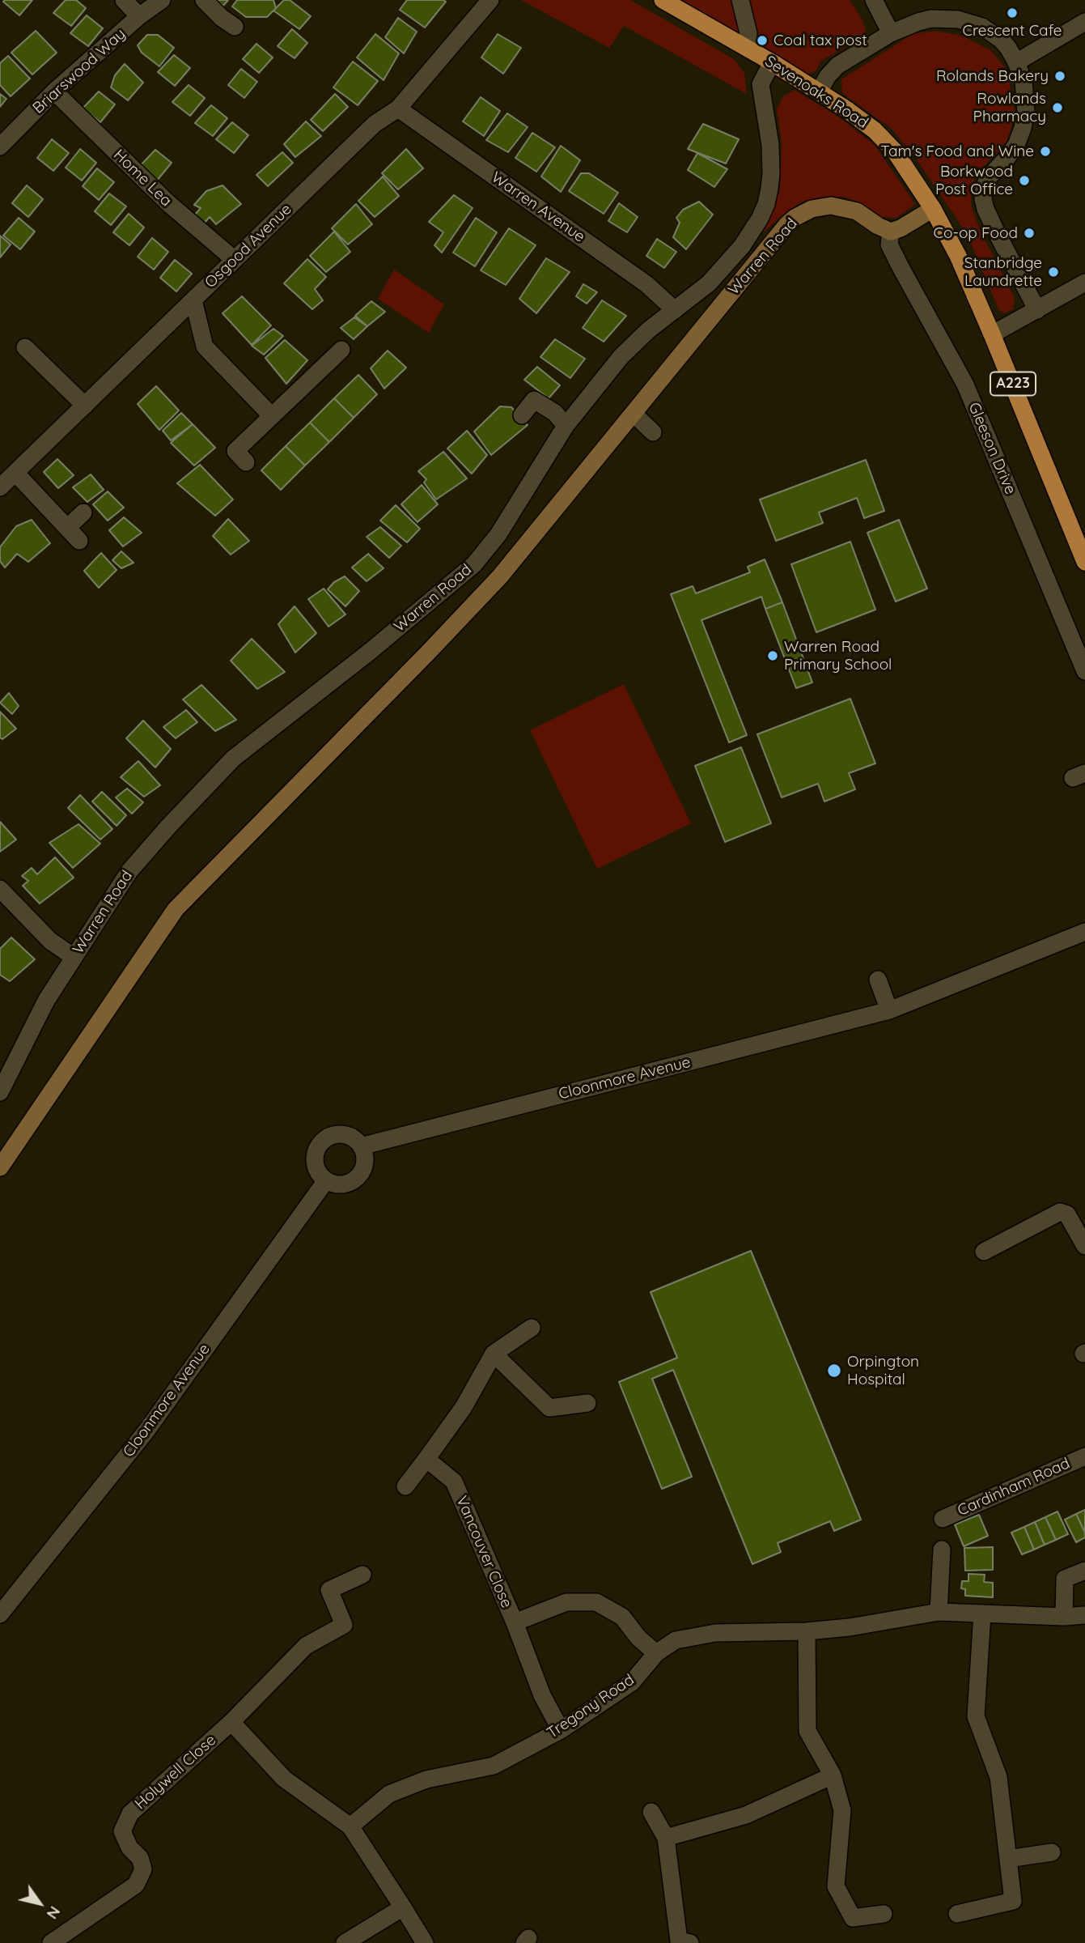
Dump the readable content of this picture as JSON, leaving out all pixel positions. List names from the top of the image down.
{
  "streets": {
    "main road": ["Sevenoaks Road", "A223"],
    "street": [
      "Briarswood Way",
      "Home Lea",
      "Warren Avenue",
      "Osgood Avenue",
      "Warren Road",
      "Gleeson Drive",
      "Cloonmore Avenue",
      "Cardinham Road",
      "Vancouver Close",
      "Tregony Road",
      "Holywell Close"
    ]
  },
  "crossings": [
    ["Briarswood Way", "Home Lea"],
    ["Sevenoaks Road", "Warren Road"],
    ["Home Lea", "Osgood Avenue"],
    ["Warren Avenue", "Osgood Avenue"],
    ["Warren Avenue", "Warren Road"],
    ["Warren Road", "Gleeson Drive"],
    ["Vancouver Close", "Tregony Road"]
  ],
  "places": [
    "Crescent Cafe",
    "Coal tax post",
    "Rolands Bakery",
    "Rowlands Pharmacy",
    "Tam's Food and Wine",
    "Borkwood Post Office",
    "Co-op Food",
    "Stanbridge Laundrette",
    "Warren Road Primary School",
    "Orpington Hospital"
  ],
  "north": "bottom right"
}
